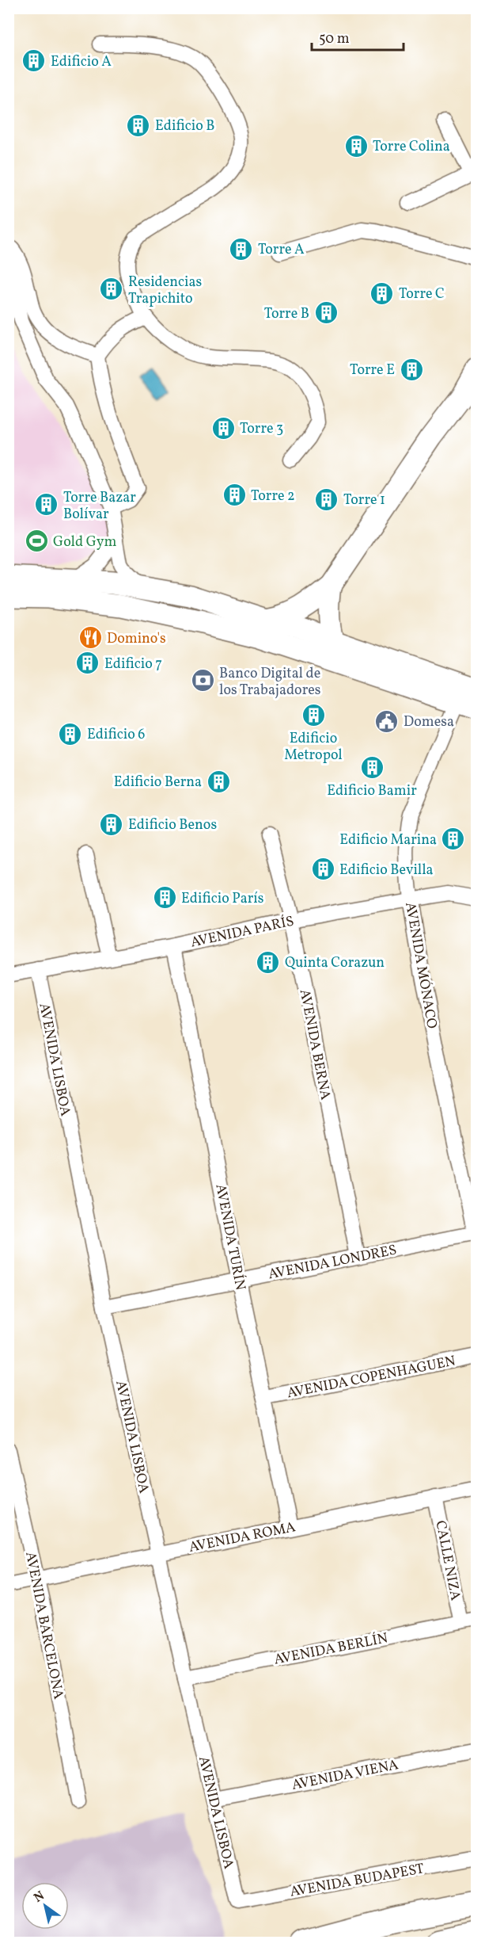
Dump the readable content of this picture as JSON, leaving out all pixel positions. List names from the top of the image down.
{
  "streets": {
    "street": [
      "AVENIDA PARÍS",
      "AVENIDA MÓNACO",
      "AVENIDA BERNA",
      "AVENIDA LISBOA",
      "AVENIDA TURÍN",
      "AVENIDA LONDRES",
      "AVENIDA COPENHAGUEN",
      "AVENIDA ROMA",
      "CALLE NIZA",
      "AVENIDA BARCELONA",
      "AVENIDA BERLÍN",
      "AVENIDA VIENA",
      "AVENIDA BUDAPEST"
    ]
  },
  "crossings": [
    ["AVENIDA PARÍS", "AVENIDA MÓNACO"],
    ["AVENIDA PARÍS", "AVENIDA BERNA"],
    ["AVENIDA PARÍS", "AVENIDA LISBOA"],
    ["AVENIDA PARÍS", "AVENIDA TURÍN"],
    ["AVENIDA MÓNACO", "AVENIDA LONDRES"],
    ["AVENIDA BERNA", "AVENIDA LONDRES"],
    ["AVENIDA LISBOA", "AVENIDA LONDRES"],
    ["AVENIDA LISBOA", "AVENIDA ROMA"],
    ["AVENIDA LISBOA", "AVENIDA BERLÍN"],
    ["AVENIDA LISBOA", "AVENIDA VIENA"],
    ["AVENIDA LISBOA", "AVENIDA BUDAPEST"],
    ["AVENIDA TURÍN", "AVENIDA LONDRES"],
    ["AVENIDA TURÍN", "AVENIDA COPENHAGUEN"],
    ["AVENIDA TURÍN", "AVENIDA ROMA"],
    ["AVENIDA ROMA", "CALLE NIZA"],
    ["AVENIDA ROMA", "AVENIDA BARCELONA"],
    ["CALLE NIZA", "AVENIDA BERLÍN"]
  ],
  "places": {
    "building": [
      "Edificio A",
      "Edificio B",
      "Torre Colina",
      "Torre A",
      "Residencias Trapichito",
      "Torre C",
      "Torre B",
      "Torre E",
      "Torre 3",
      "Torre 2",
      "Torre 1",
      "Torre Bazar Bolívar",
      "Edificio 7",
      "Edificio Metropol",
      "Edificio 6",
      "Edificio Bamir",
      "Edificio Berna",
      "Edificio Benos",
      "Edificio Marina",
      "Edificio Bevilla",
      "Edificio París",
      "Quinta Corazun"
    ],
    "sports": ["Gold Gym"],
    "restaurant": ["Domino's"],
    "bank": ["Banco Digital de los Trabajadores"],
    "public building": ["Domesa"]
  },
  "scale_bar": "50 m",
  "north": "top left"
}
